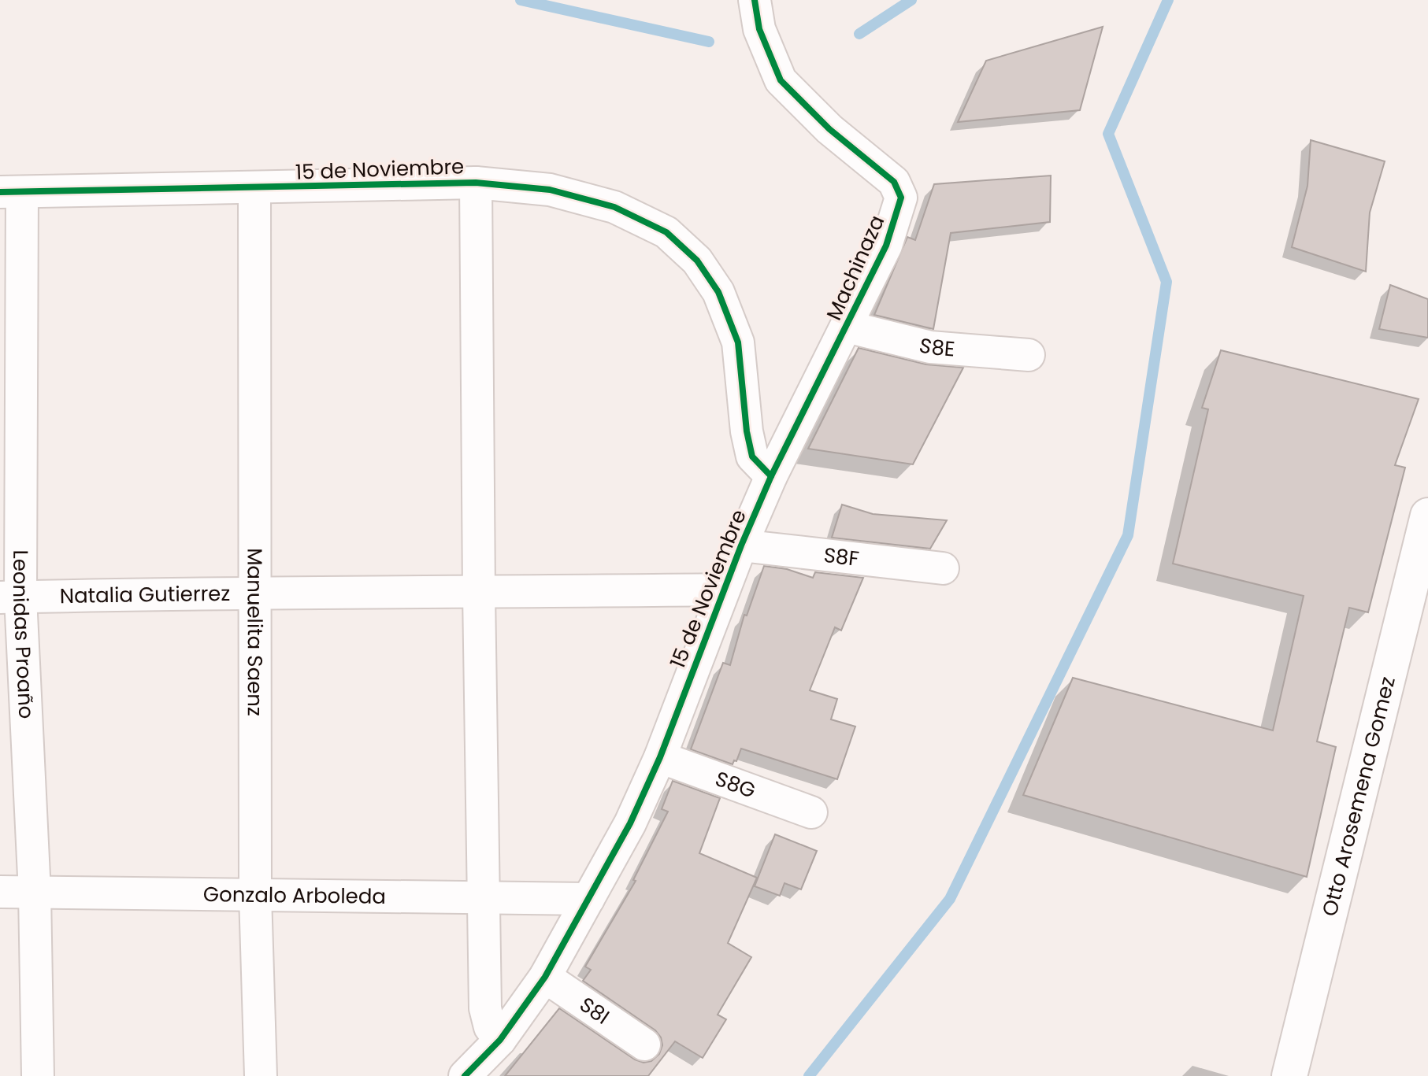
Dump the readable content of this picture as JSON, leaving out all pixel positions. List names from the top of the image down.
{
  "streets": {
    "street": [
      "15 de Noviembre",
      "Machinaza",
      "S8E",
      "S8F",
      "Natalia Gutierrez",
      "Manuelita Saenz",
      "Leonidas Proaño",
      "S8G",
      "Otto Arosemena Gomez",
      "Gonzalo Arboleda",
      "S8I"
    ]
  },
  "crossings": [
    ["15 de Noviembre", "Machinaza"],
    ["15 de Noviembre", "S8F"],
    ["15 de Noviembre", "Natalia Gutierrez"],
    ["15 de Noviembre", "Manuelita Saenz"],
    ["15 de Noviembre", "Leonidas Proaño"],
    ["15 de Noviembre", "S8G"],
    ["15 de Noviembre", "Gonzalo Arboleda"],
    ["15 de Noviembre", "S8I"],
    ["Machinaza", "S8E"],
    ["Natalia Gutierrez", "Manuelita Saenz"],
    ["Natalia Gutierrez", "Leonidas Proaño"],
    ["Manuelita Saenz", "Gonzalo Arboleda"],
    ["Leonidas Proaño", "Gonzalo Arboleda"]
  ]
}
